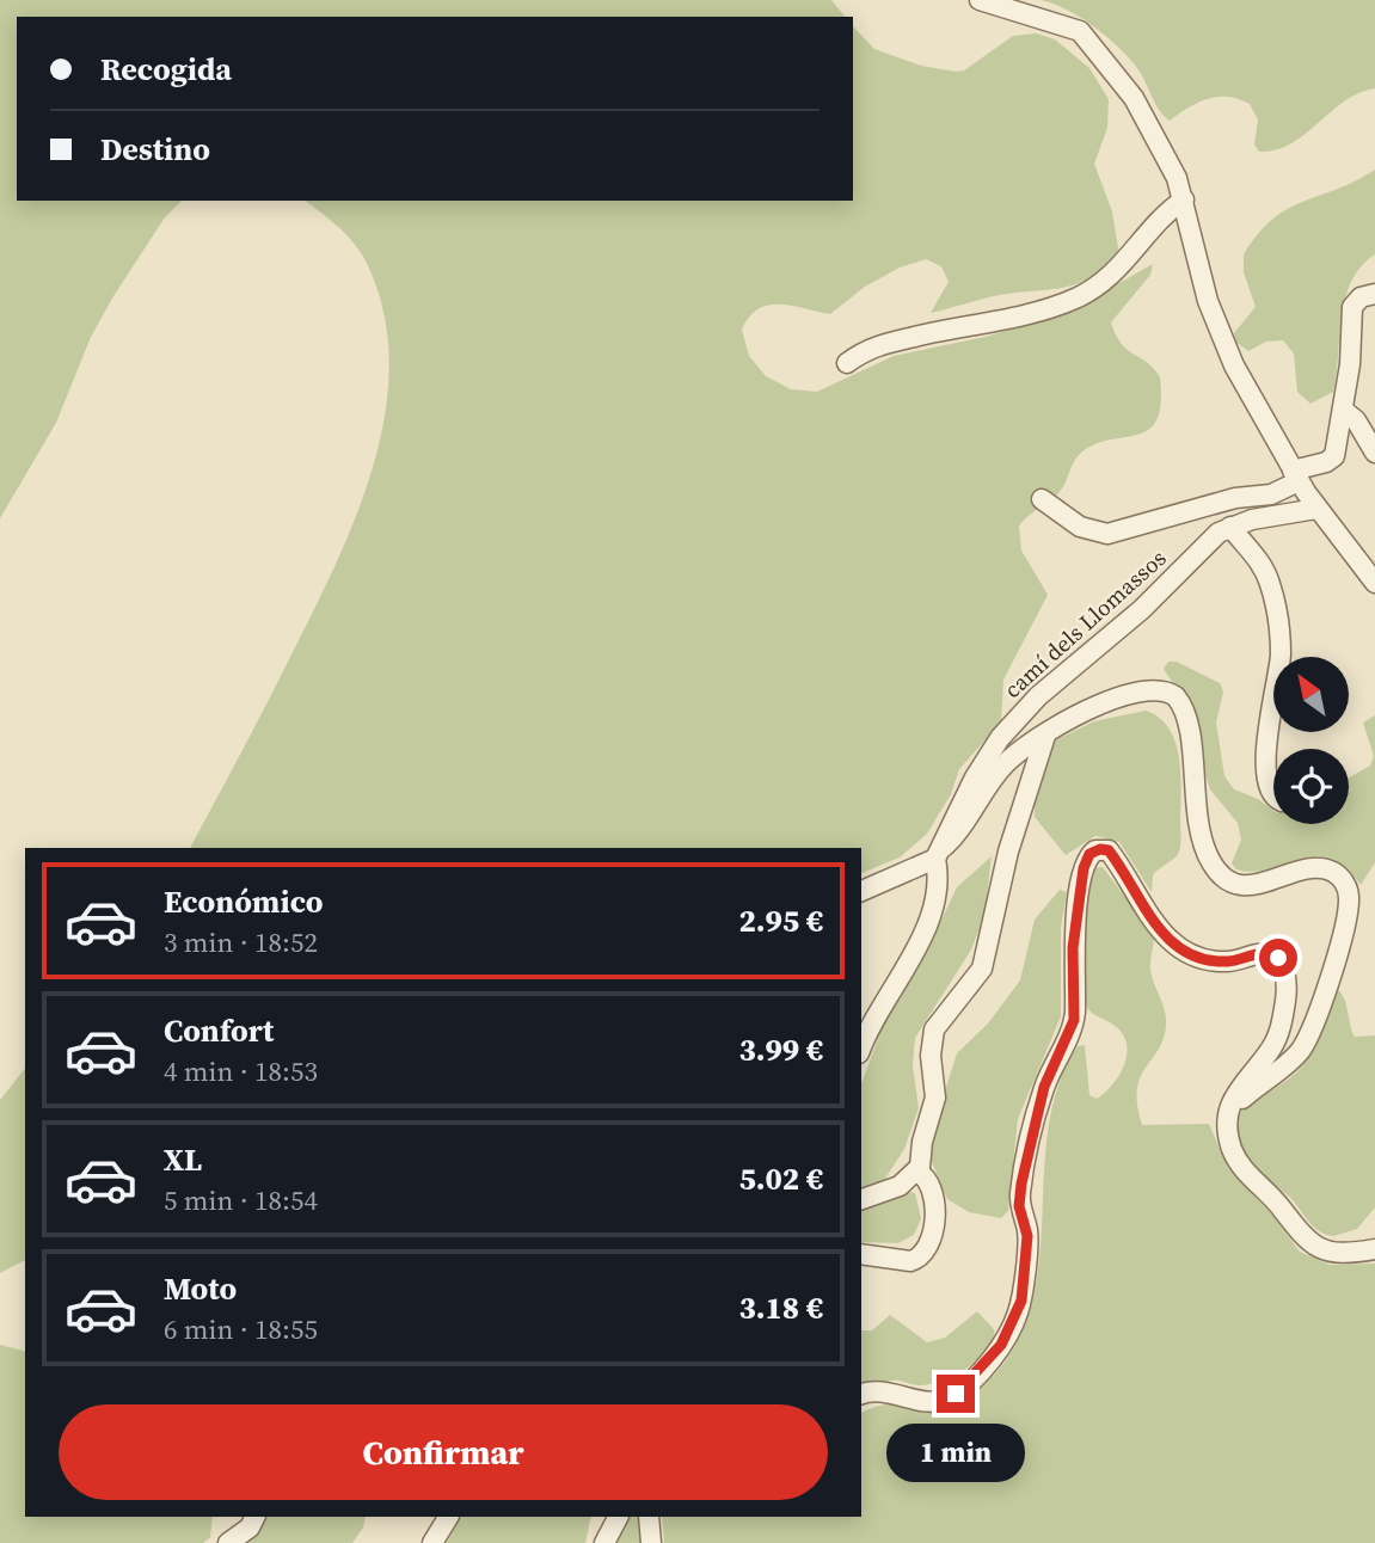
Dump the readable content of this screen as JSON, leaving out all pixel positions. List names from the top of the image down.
{
  "streets": {
    "street": ["camí dels Llomassos"]
  },
  "north": "top left",
  "page": {
    "banner": ["Recogida", "Destino"],
    "list": [
      {
        "name": "Económico",
        "note": "3 min · 18:52",
        "value": "2.95 €"
      },
      {
        "name": "Confort",
        "note": "4 min · 18:53",
        "value": "3.99 €"
      },
      {
        "name": "XL",
        "note": "5 min · 18:54",
        "value": "5.02 €"
      },
      {
        "name": "Moto",
        "note": "6 min · 18:55",
        "value": "3.18 €"
      }
    ],
    "buttons": "Confirmar",
    "bubble": "1 min"
  }
}
